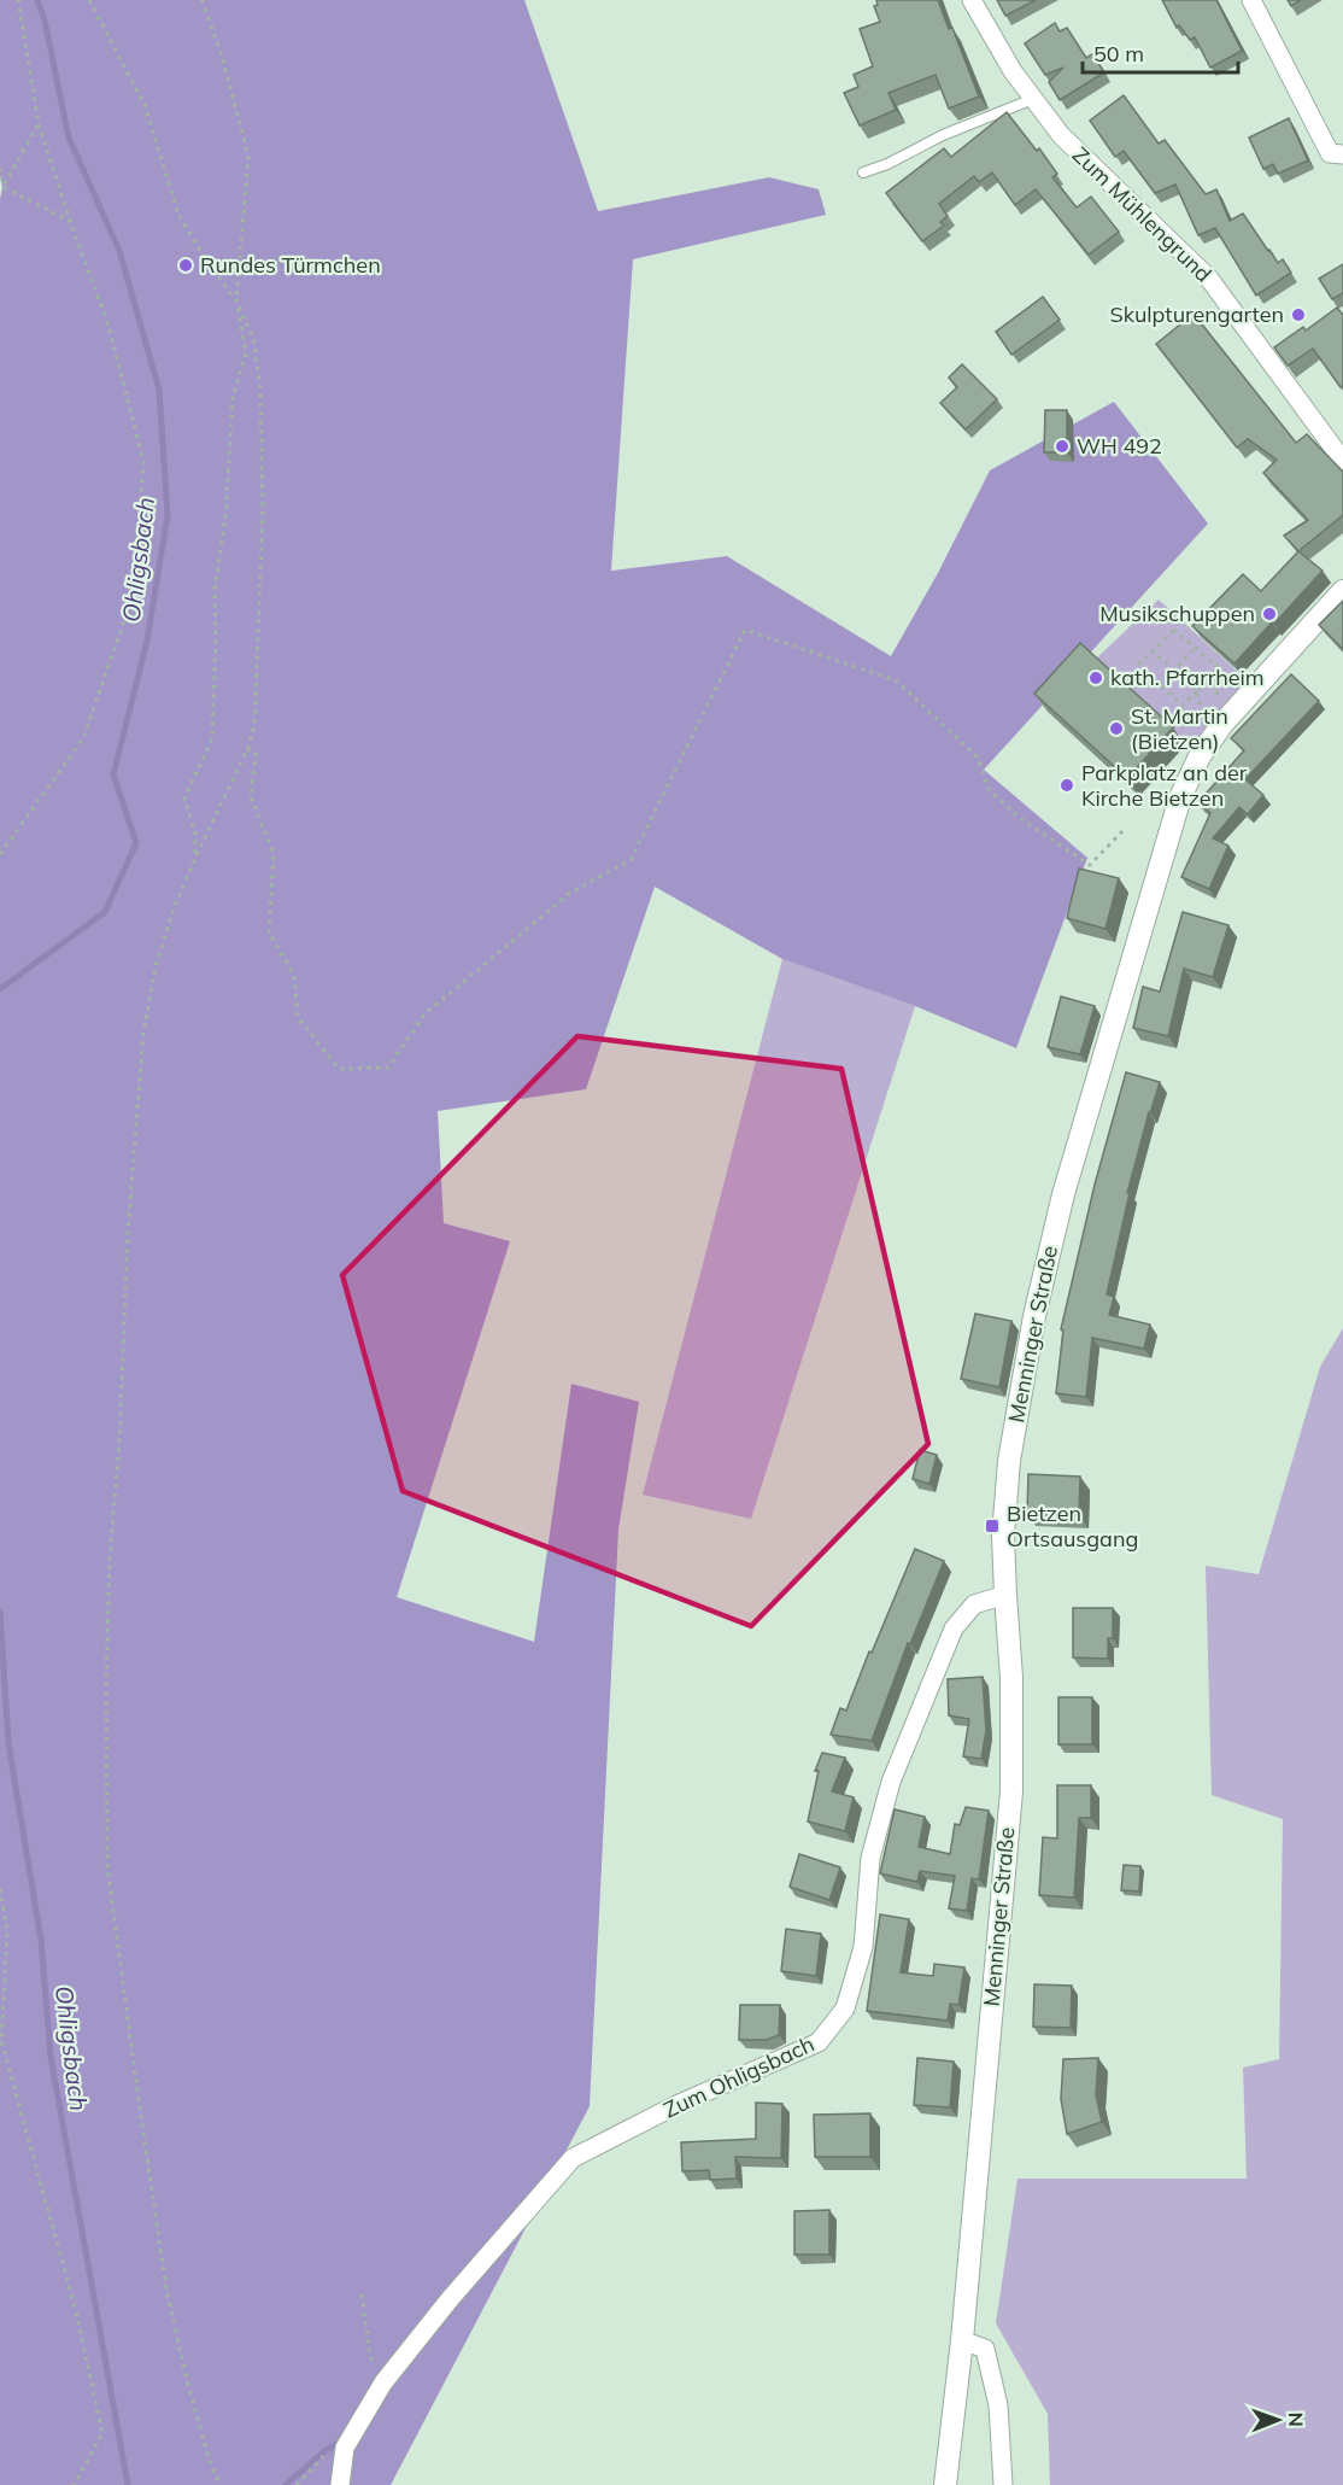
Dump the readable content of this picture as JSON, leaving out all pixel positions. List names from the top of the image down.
{
  "streets": {
    "street": ["Zum Mühlengrund", "Menninger Straße", "Zum Ohligsbach"]
  },
  "crossings": [
    ["Menninger Straße", "Zum Ohligsbach"]
  ],
  "water": ["Ohligsbach"],
  "places": {
    "other": [
      "Rundes Türmchen",
      "Skulpturengarten",
      "WH 492",
      "Musikschuppen",
      "kath. Pfarrheim",
      "St. Martin (Bietzen)",
      "Parkplatz an der Kirche Bietzen"
    ],
    "transit": ["Bietzen Ortsausgang"]
  },
  "scale_bar": "50 m",
  "north": "right"
}
